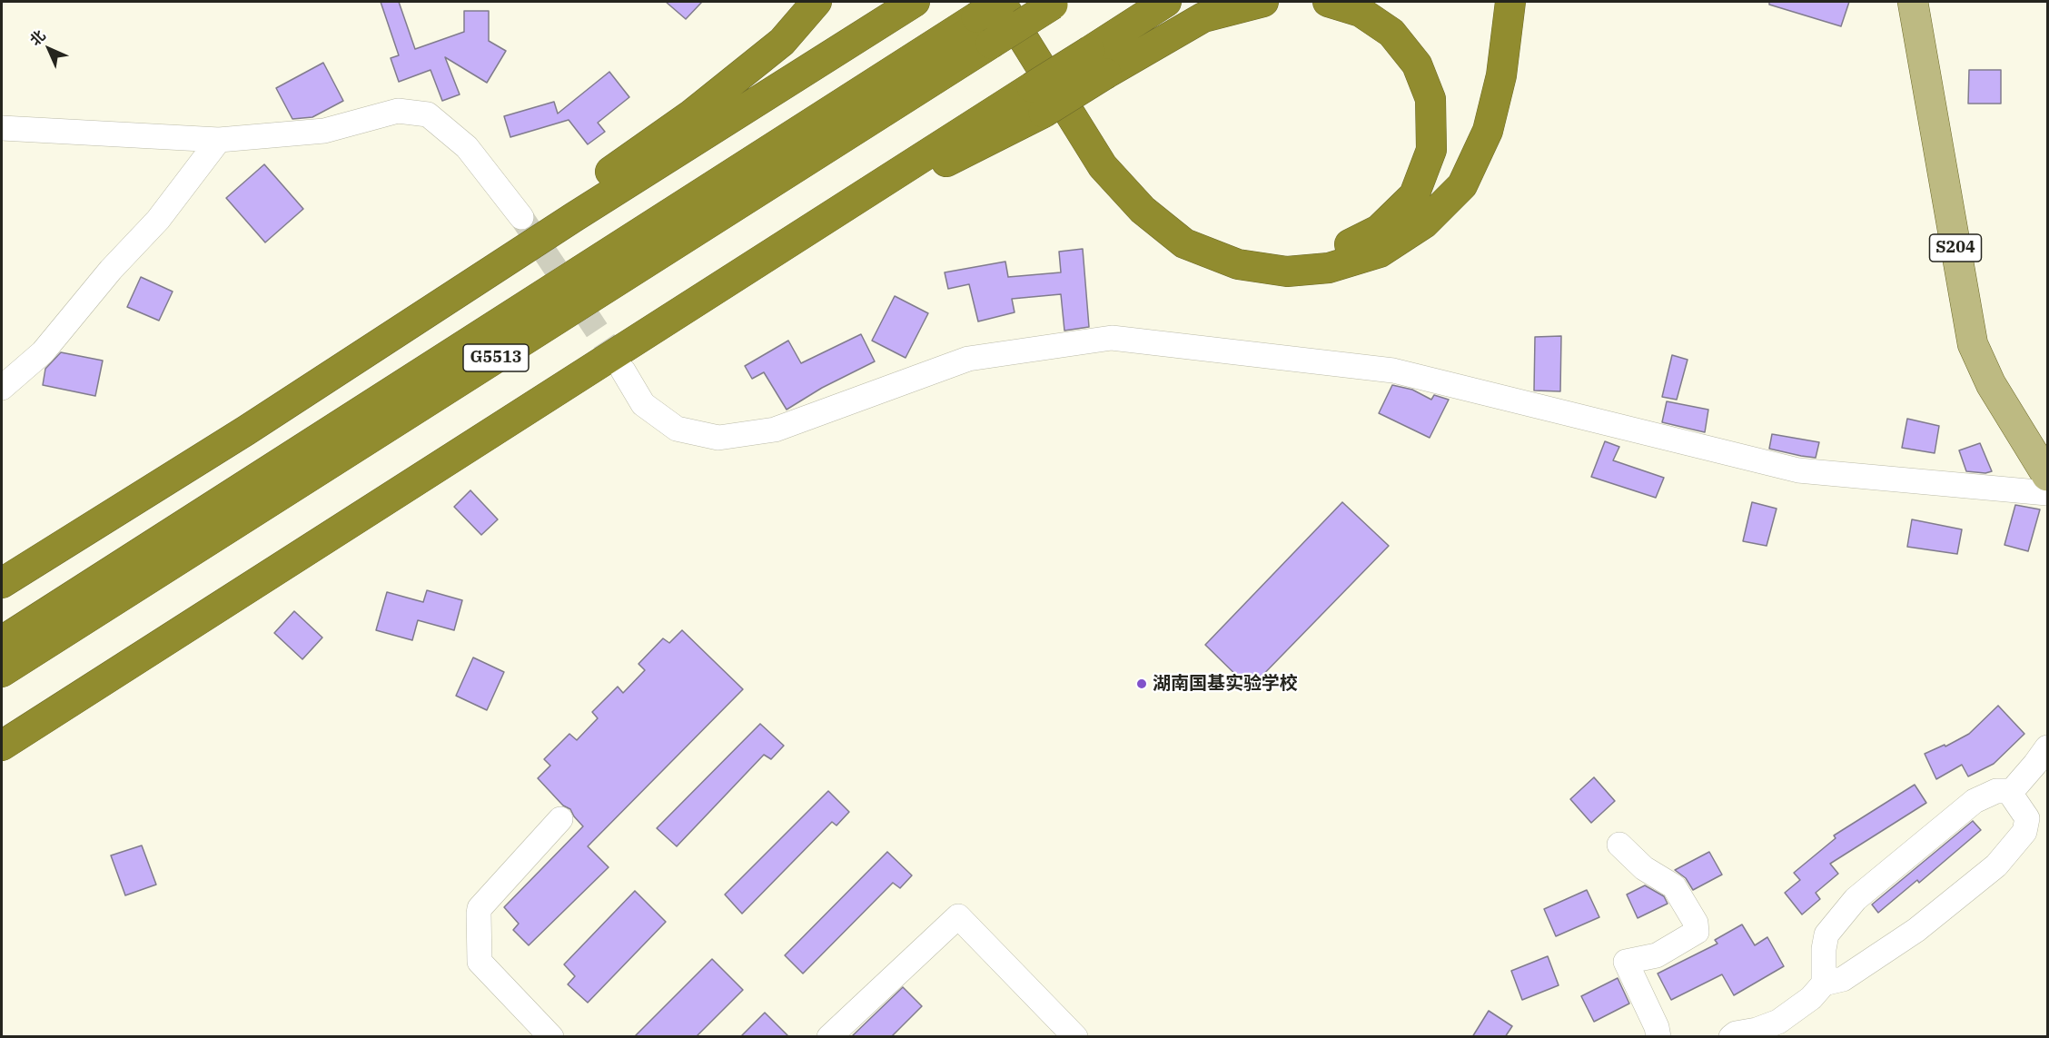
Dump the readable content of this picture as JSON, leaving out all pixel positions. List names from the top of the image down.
{
  "streets": {
    "highway": ["G5513"],
    "main road": ["S204"]
  },
  "places": ["湖南国基实验学校"],
  "north": "top left"
}
